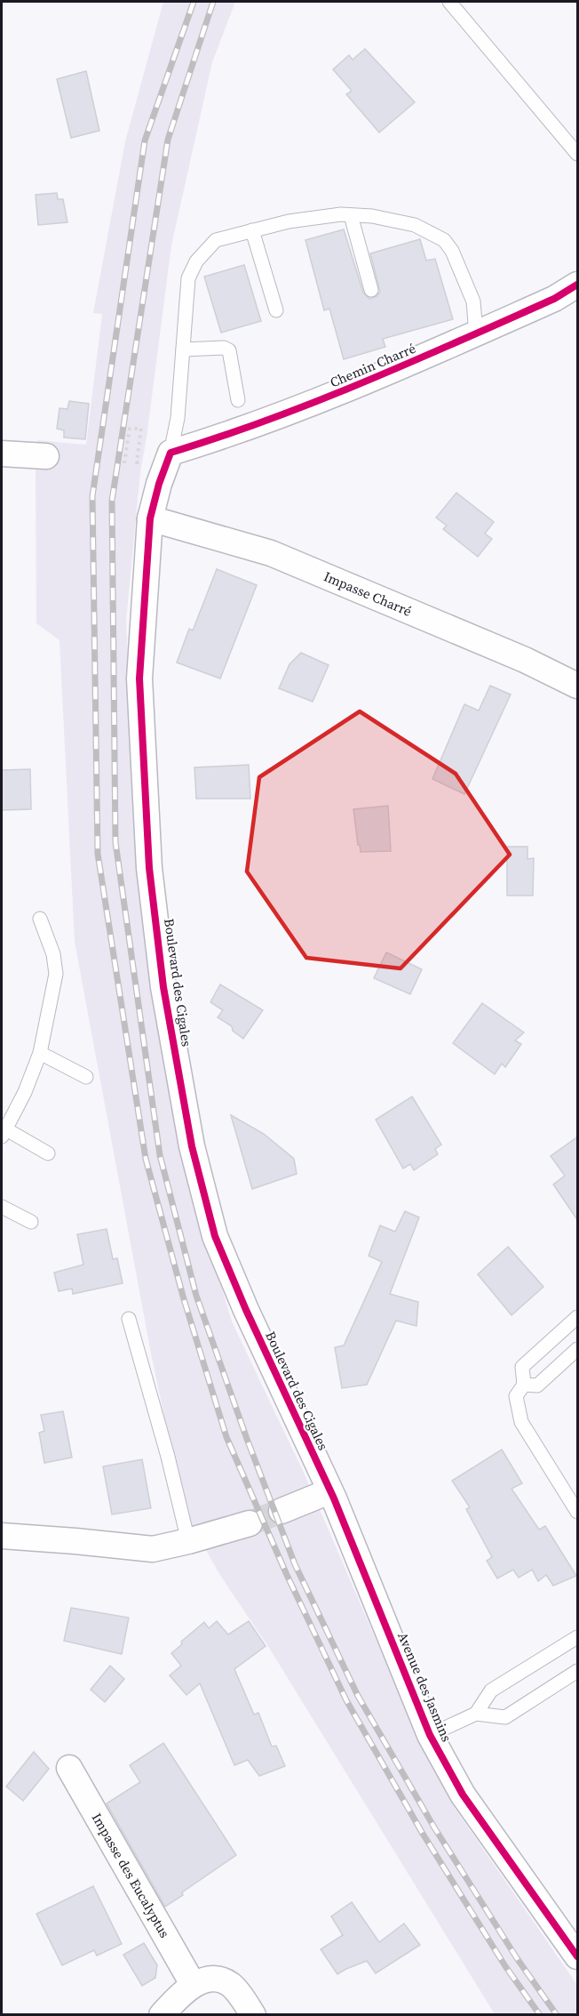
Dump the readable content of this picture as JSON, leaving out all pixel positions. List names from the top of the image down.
{
  "streets": {
    "street": [
      "Chemin Charré",
      "Impasse Charré",
      "Boulevard des Cigales",
      "Avenue des Jasmins",
      "Impasse des Eucalyptus"
    ]
  },
  "crossings": [
    ["Chemin Charré", "Boulevard des Cigales"],
    ["Impasse Charré", "Boulevard des Cigales"],
    ["Boulevard des Cigales", "Avenue des Jasmins"]
  ]
}
